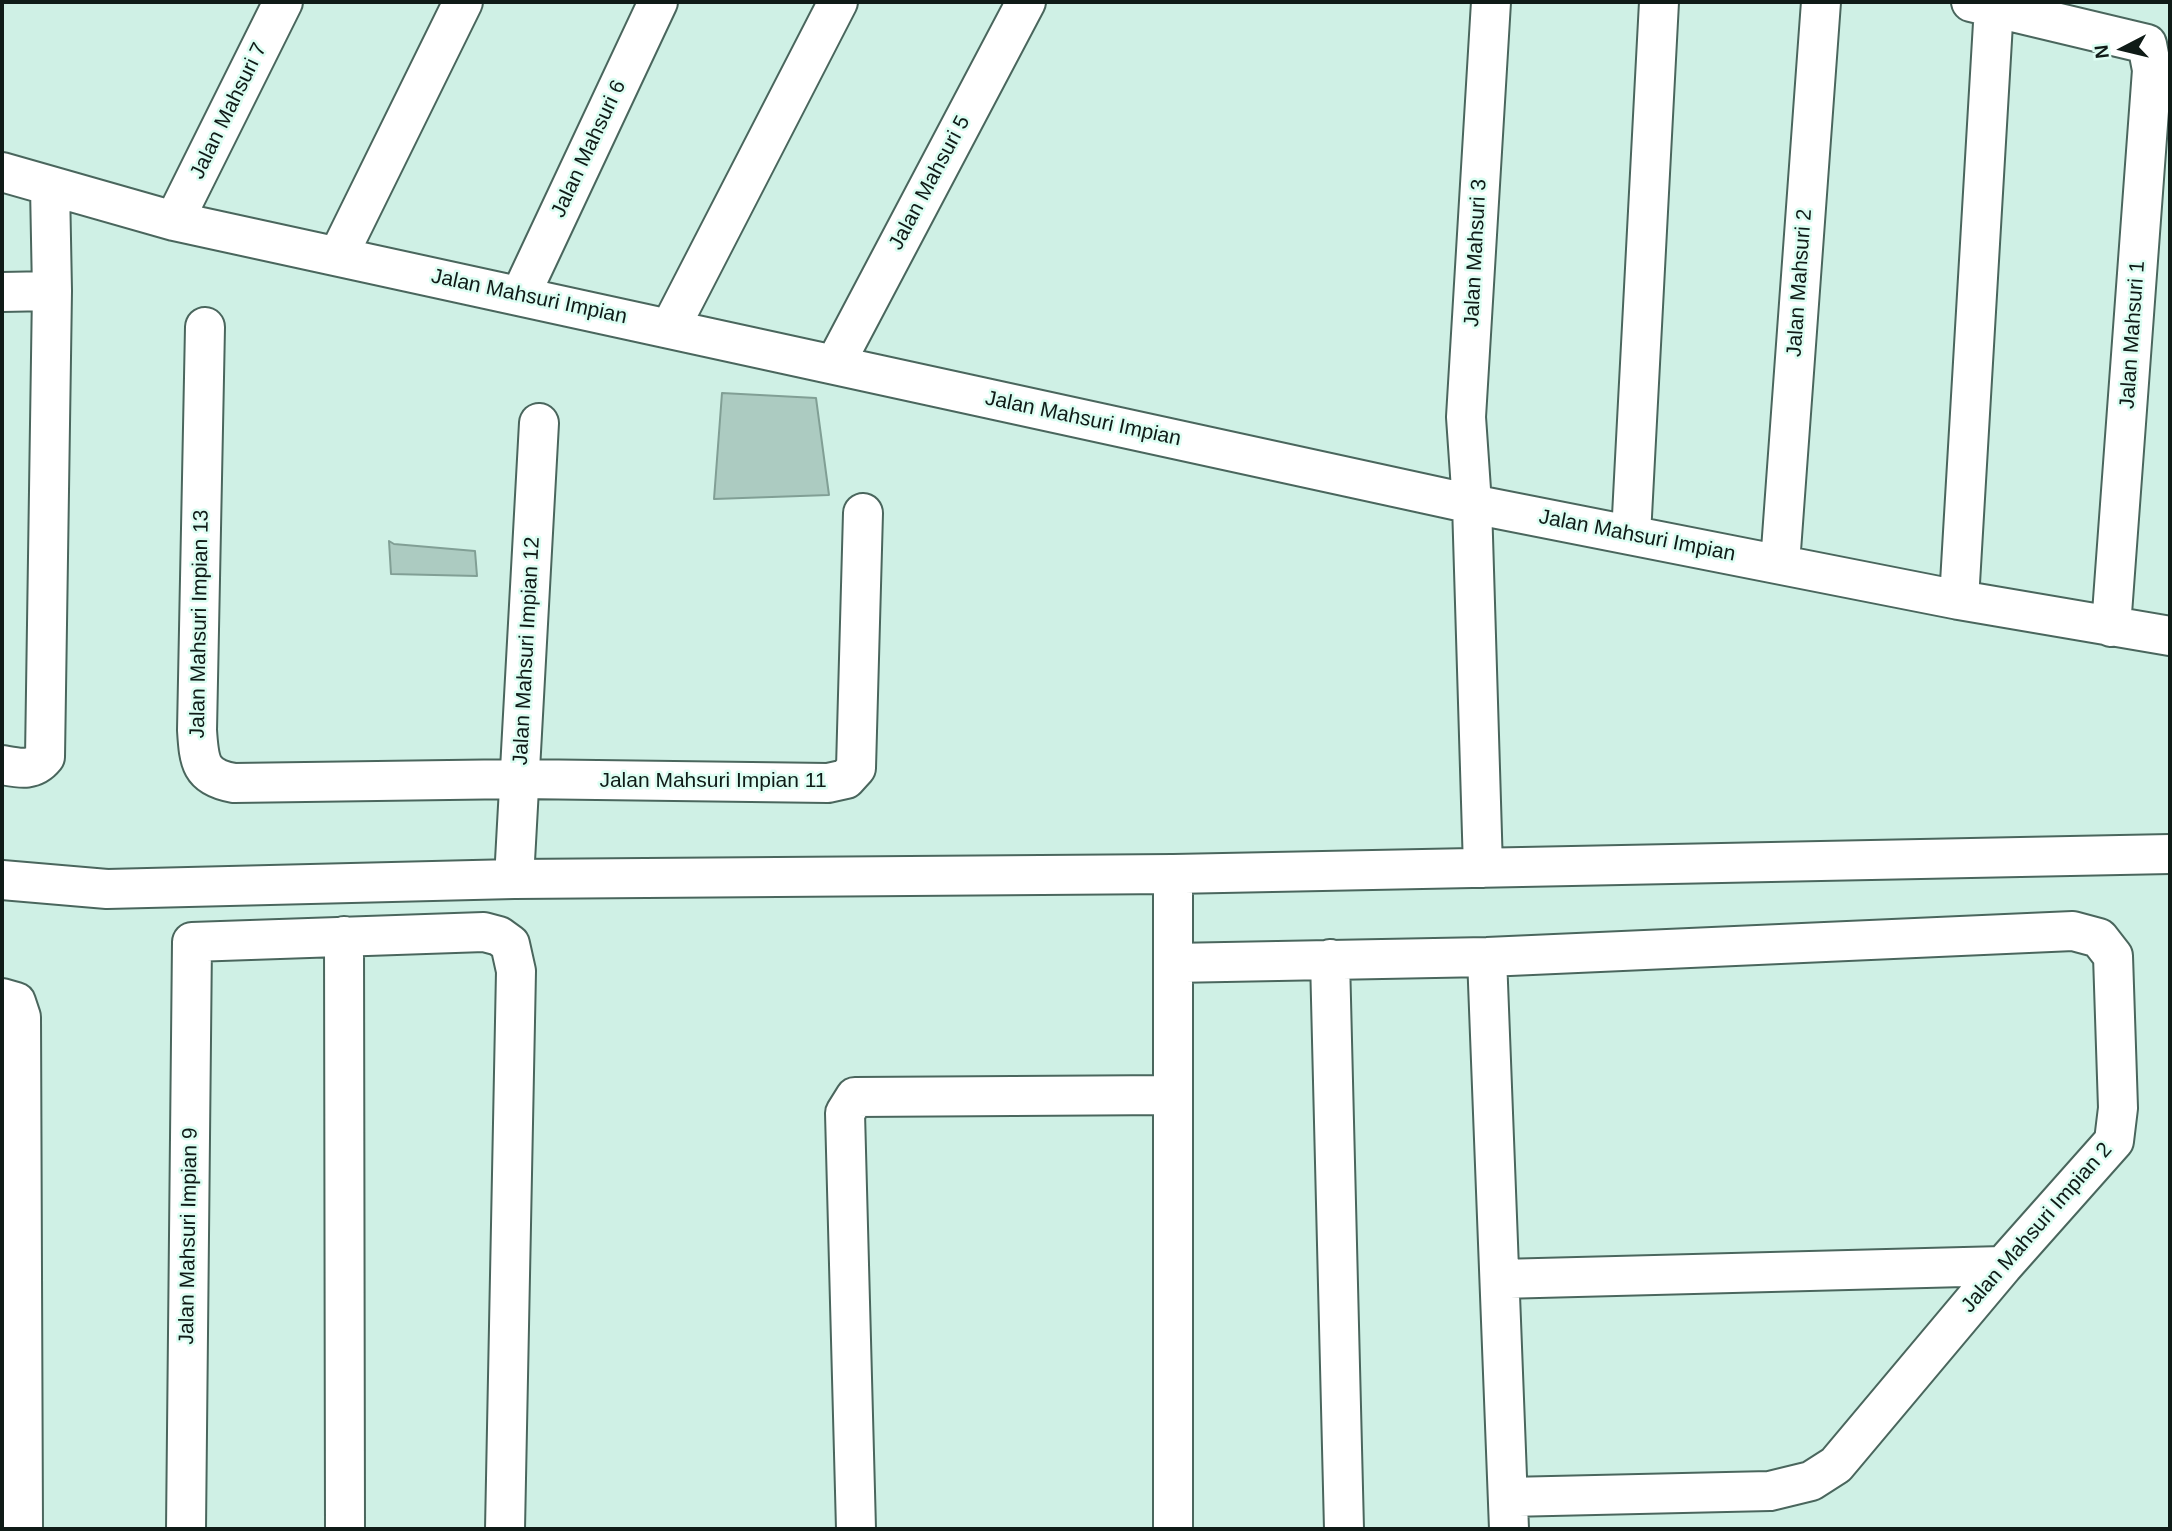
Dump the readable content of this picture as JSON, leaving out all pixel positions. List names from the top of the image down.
{
  "streets": {
    "street": [
      "Jalan Mahsuri 7",
      "Jalan Mahsuri 6",
      "Jalan Mahsuri 5",
      "Jalan Mahsuri 3",
      "Jalan Mahsuri 2",
      "Jalan Mahsuri Impian",
      "Jalan Mahsuri 1",
      "Jalan Mahsuri Impian 13",
      "Jalan Mahsuri Impian 12",
      "Jalan Mahsuri Impian 11",
      "Jalan Mahsuri Impian 2",
      "Jalan Mahsuri Impian 9"
    ]
  },
  "crossings": [
    ["Jalan Mahsuri 7", "Jalan Mahsuri Impian"],
    ["Jalan Mahsuri 6", "Jalan Mahsuri Impian"],
    ["Jalan Mahsuri 5", "Jalan Mahsuri Impian"],
    ["Jalan Mahsuri 3", "Jalan Mahsuri Impian"],
    ["Jalan Mahsuri 2", "Jalan Mahsuri Impian"],
    ["Jalan Mahsuri Impian", "Jalan Mahsuri 1"],
    ["Jalan Mahsuri Impian 13", "Jalan Mahsuri Impian 12"],
    ["Jalan Mahsuri Impian 13", "Jalan Mahsuri Impian 11"],
    ["Jalan Mahsuri Impian 12", "Jalan Mahsuri Impian 11"]
  ],
  "north": "left"
}
